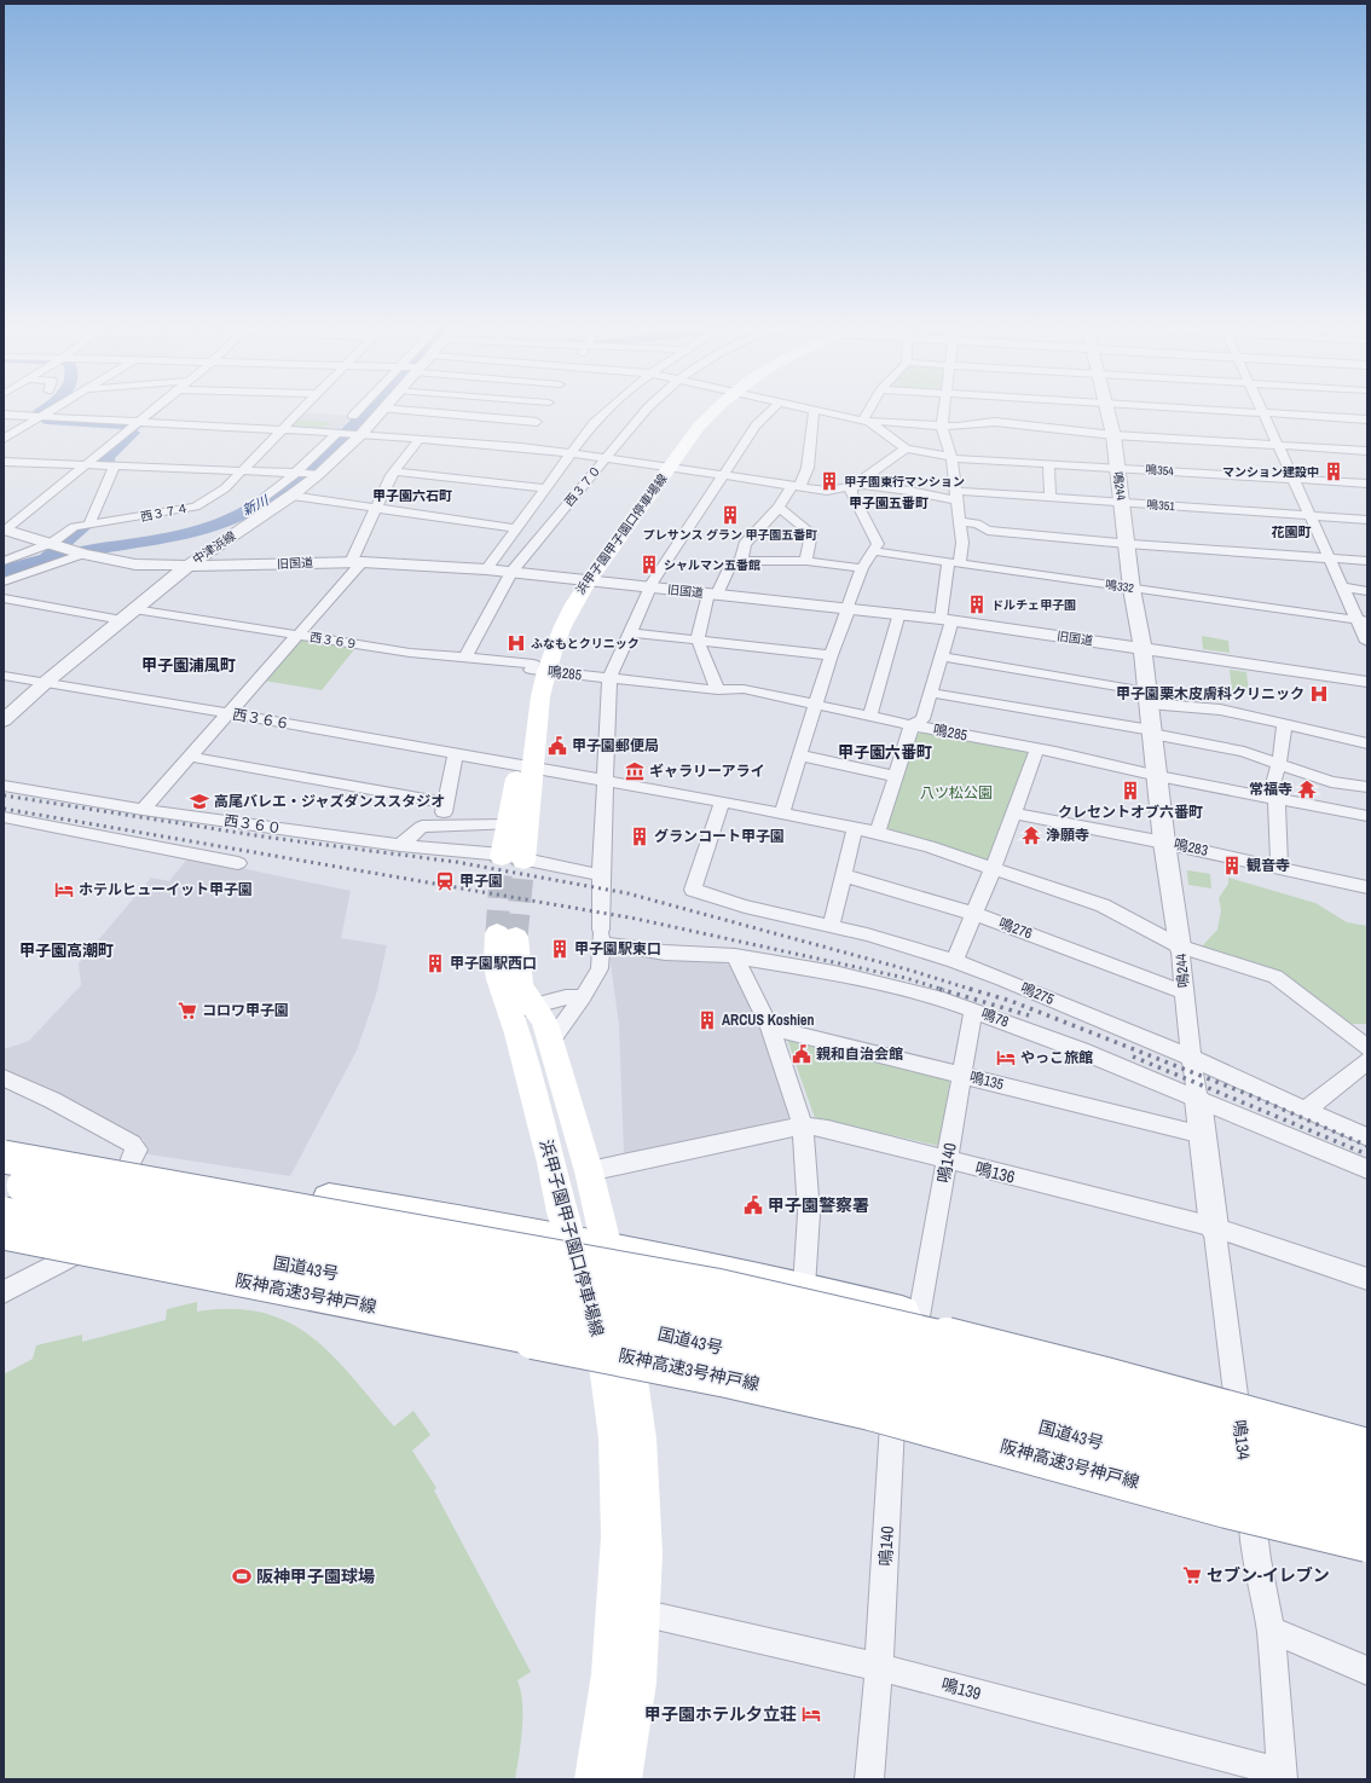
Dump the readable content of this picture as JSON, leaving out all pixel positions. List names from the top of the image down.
{
  "streets": {
    "highway": ["国道43号", "阪神高速3号神戸線"],
    "main road": ["浜甲子園甲子園口停車場線"],
    "street": [
      "鳴354",
      "西３７０",
      "鳴244",
      "鳴351",
      "西３７４",
      "中津浜線",
      "旧国道",
      "鳴332",
      "西３６９",
      "鳴285",
      "西３６６",
      "西３６０",
      "鳴283",
      "鳴276",
      "鳴275",
      "鳴78",
      "鳴135",
      "鳴140",
      "鳴136",
      "鳴134",
      "鳴139"
    ]
  },
  "crossings": [
    ["鳴354", "鳴244"],
    ["西３７０", "鳴351"],
    ["西３７０", "旧国道"],
    ["西３７０", "西３６９"],
    ["鳴244", "鳴351"],
    ["鳴244", "旧国道"],
    ["鳴244", "鳴332"],
    ["鳴244", "鳴285"],
    ["鳴244", "西３６６"],
    ["鳴244", "鳴283"],
    ["鳴244", "鳴276"],
    ["鳴244", "鳴275"],
    ["鳴244", "鳴78"],
    ["鳴244", "鳴134"],
    ["鳴351", "浜甲子園甲子園口停車場線"],
    ["西３７４", "旧国道"],
    ["浜甲子園甲子園口停車場線", "旧国道"],
    ["浜甲子園甲子園口停車場線", "西３６９"],
    ["浜甲子園甲子園口停車場線", "鳴285"],
    ["浜甲子園甲子園口停車場線", "西３６６"],
    ["浜甲子園甲子園口停車場線", "西３６０"],
    ["浜甲子園甲子園口停車場線", "鳴136"],
    ["浜甲子園甲子園口停車場線", "鳴139"],
    ["中津浜線", "旧国道"],
    ["中津浜線", "西３６９"],
    ["中津浜線", "西３６６"],
    ["西３６９", "鳴285"],
    ["西３６６", "鳴275"],
    ["鳴78", "鳴140"],
    ["鳴78", "鳴134"],
    ["鳴135", "鳴140"],
    ["鳴135", "鳴134"],
    ["鳴140", "鳴136"],
    ["鳴140", "鳴139"],
    ["鳴136", "鳴134"],
    ["国道43号", "阪神高速3号神戸線"],
    ["鳴134", "鳴139"]
  ],
  "districts": [
    "甲子園六石町",
    "甲子園五番町",
    "花園町",
    "甲子園浦風町",
    "甲子園六番町",
    "甲子園高潮町"
  ],
  "water": ["新川"],
  "parks": ["八ツ松公園"],
  "places": {
    "building": [
      "マンション建設中",
      "甲子園東行マンション",
      "プレサンス グラン 甲子園五番町",
      "シャルマン五番館",
      "ドルチェ甲子園",
      "クレセントオブ六番町",
      "グランコート甲子園",
      "観音寺",
      "甲子園駅東口",
      "甲子園駅西口",
      "ARCUS Koshien"
    ],
    "hospital": ["ふなもとクリニック", "甲子園栗木皮膚科クリニック"],
    "public building": ["甲子園郵便局", "親和自治会館", "甲子園警察署"],
    "museum": ["ギャラリーアライ"],
    "temple": ["常福寺", "浄願寺"],
    "school or university": ["高尾バレエ・ジャズダンススタジオ"],
    "station": ["甲子園"],
    "hotel": ["ホテルヒューイット甲子園", "やっこ旅館", "甲子園ホテル夕立荘"],
    "supermarket": ["コロワ甲子園", "セブン-イレブン"],
    "sports": ["阪神甲子園球場"]
  }
}
